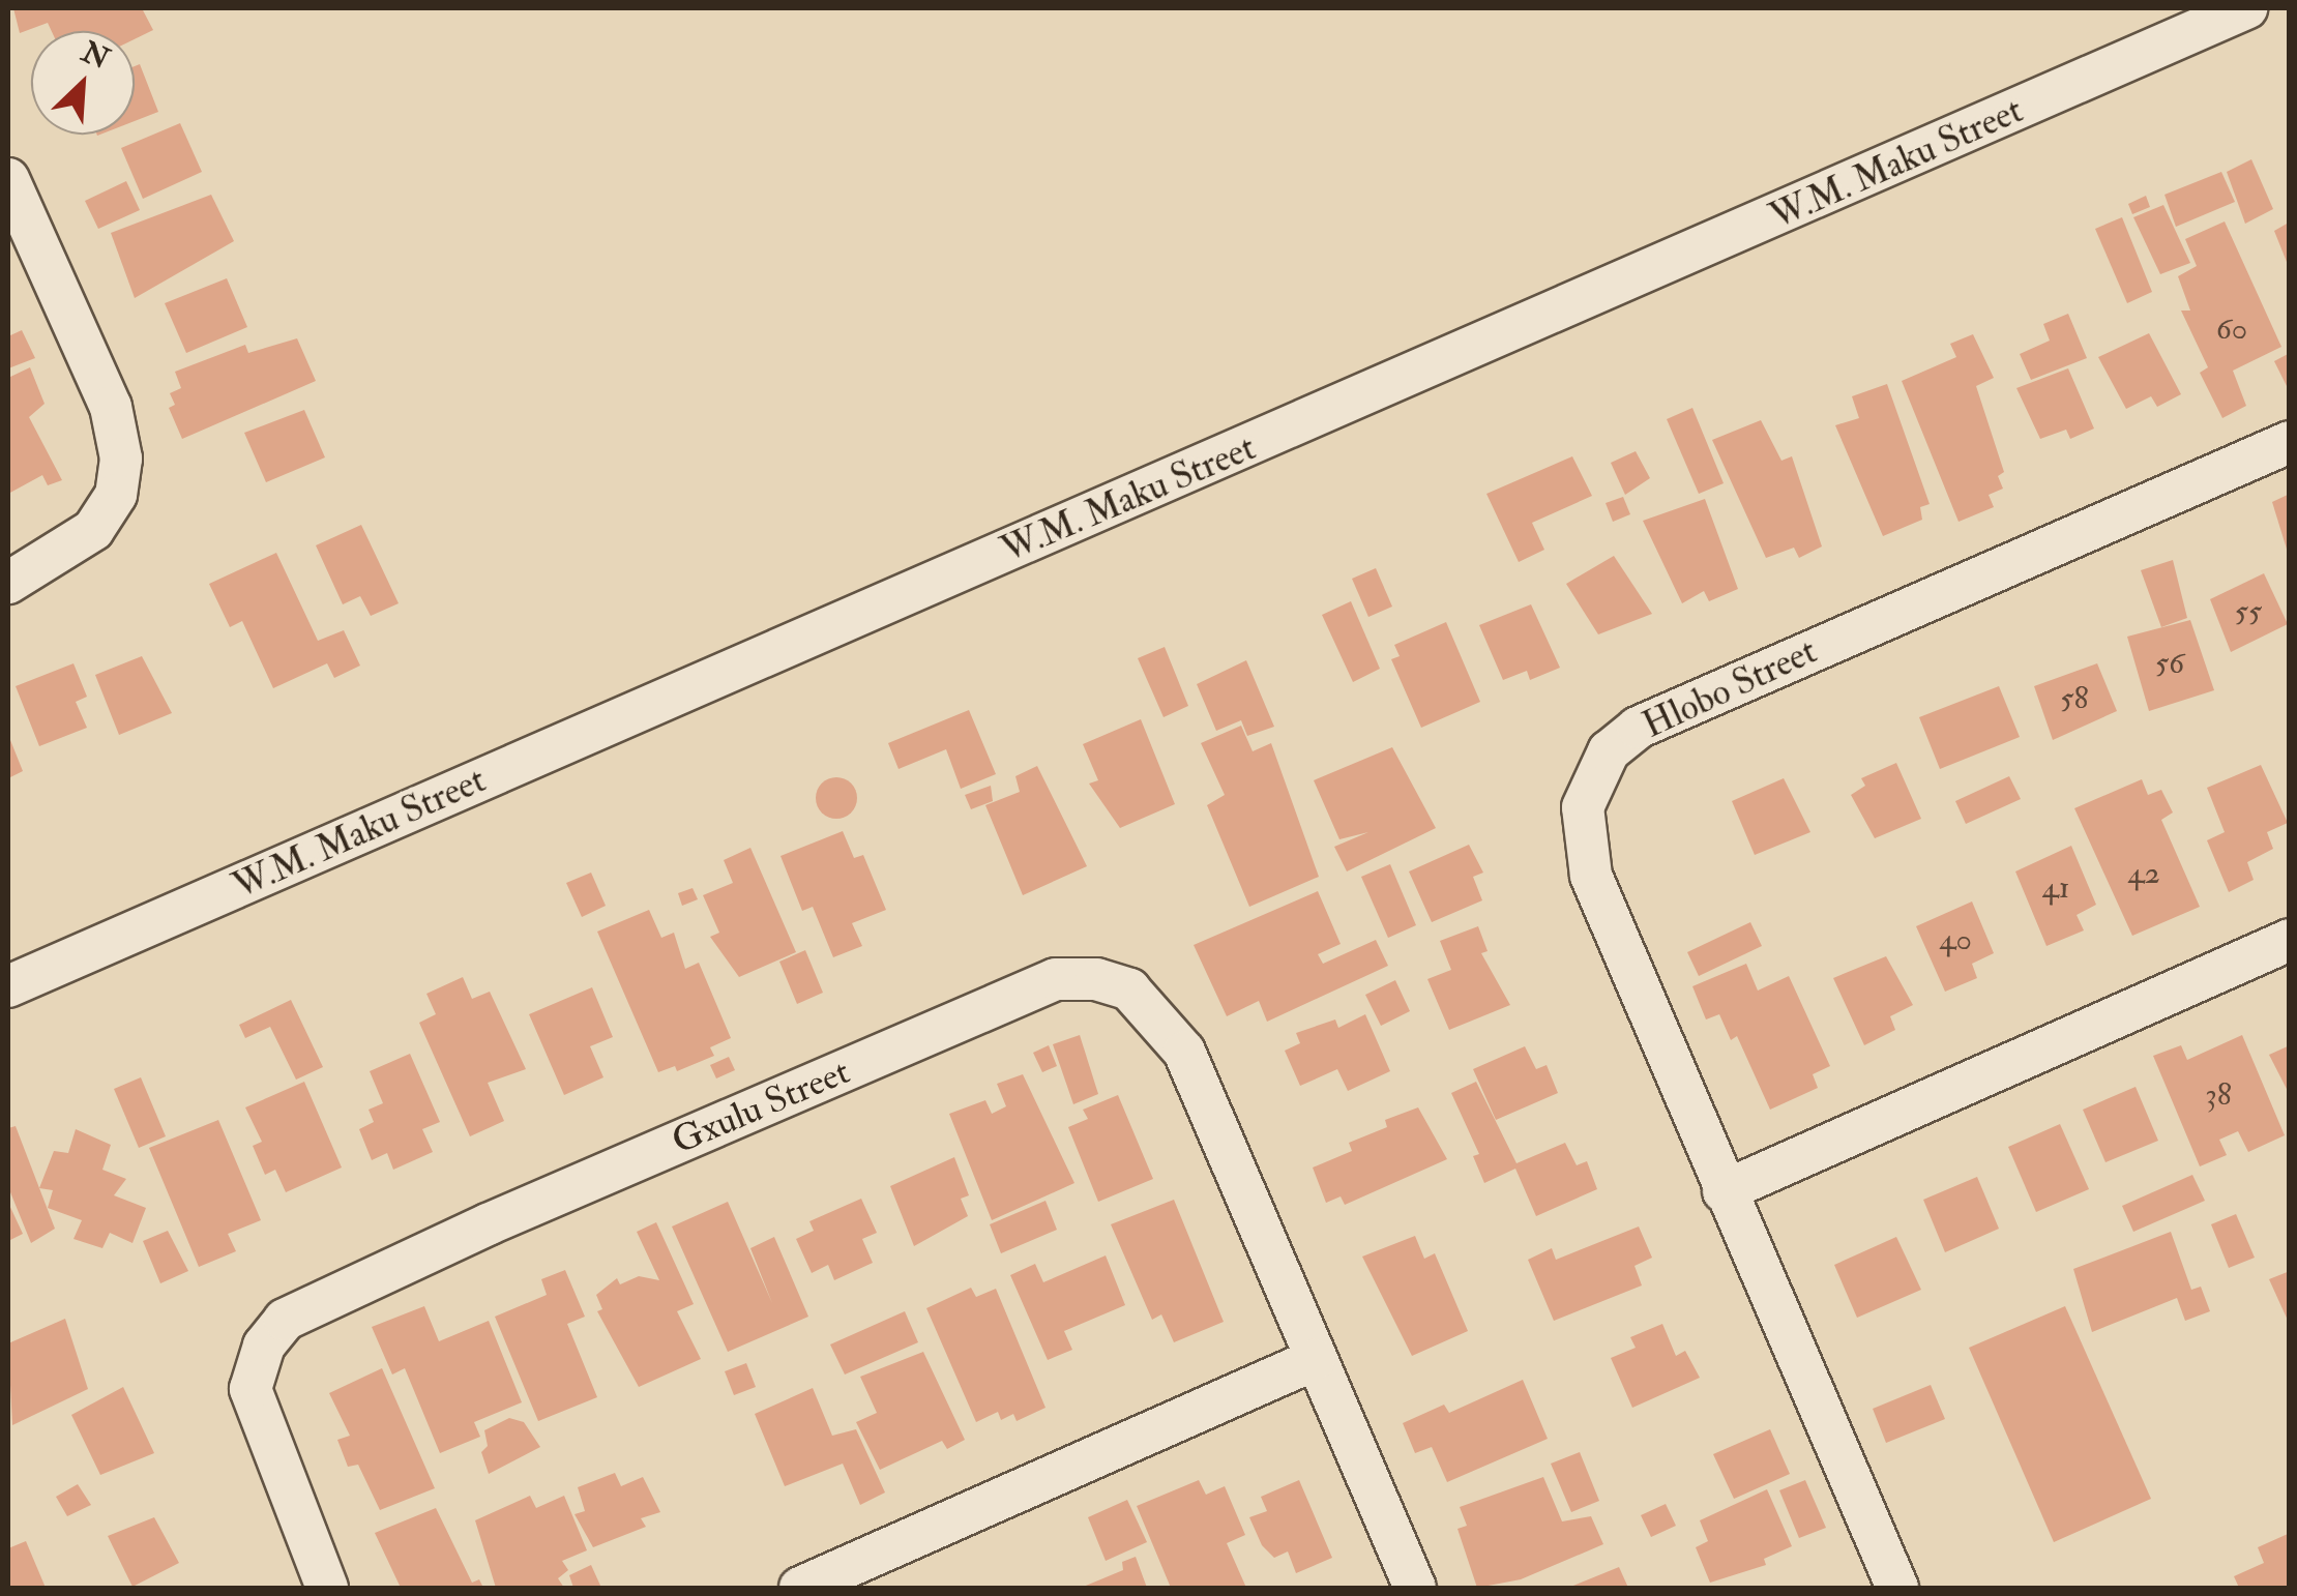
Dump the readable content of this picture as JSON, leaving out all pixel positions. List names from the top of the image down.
{
  "streets": {
    "street": ["W.M. Maku Street", "Hlobo Street", "Gxulu Street"]
  },
  "house_numbers": [
    "60",
    "55",
    "56",
    "58",
    "42",
    "41",
    "40",
    "38"
  ],
  "north": "top right"
}
